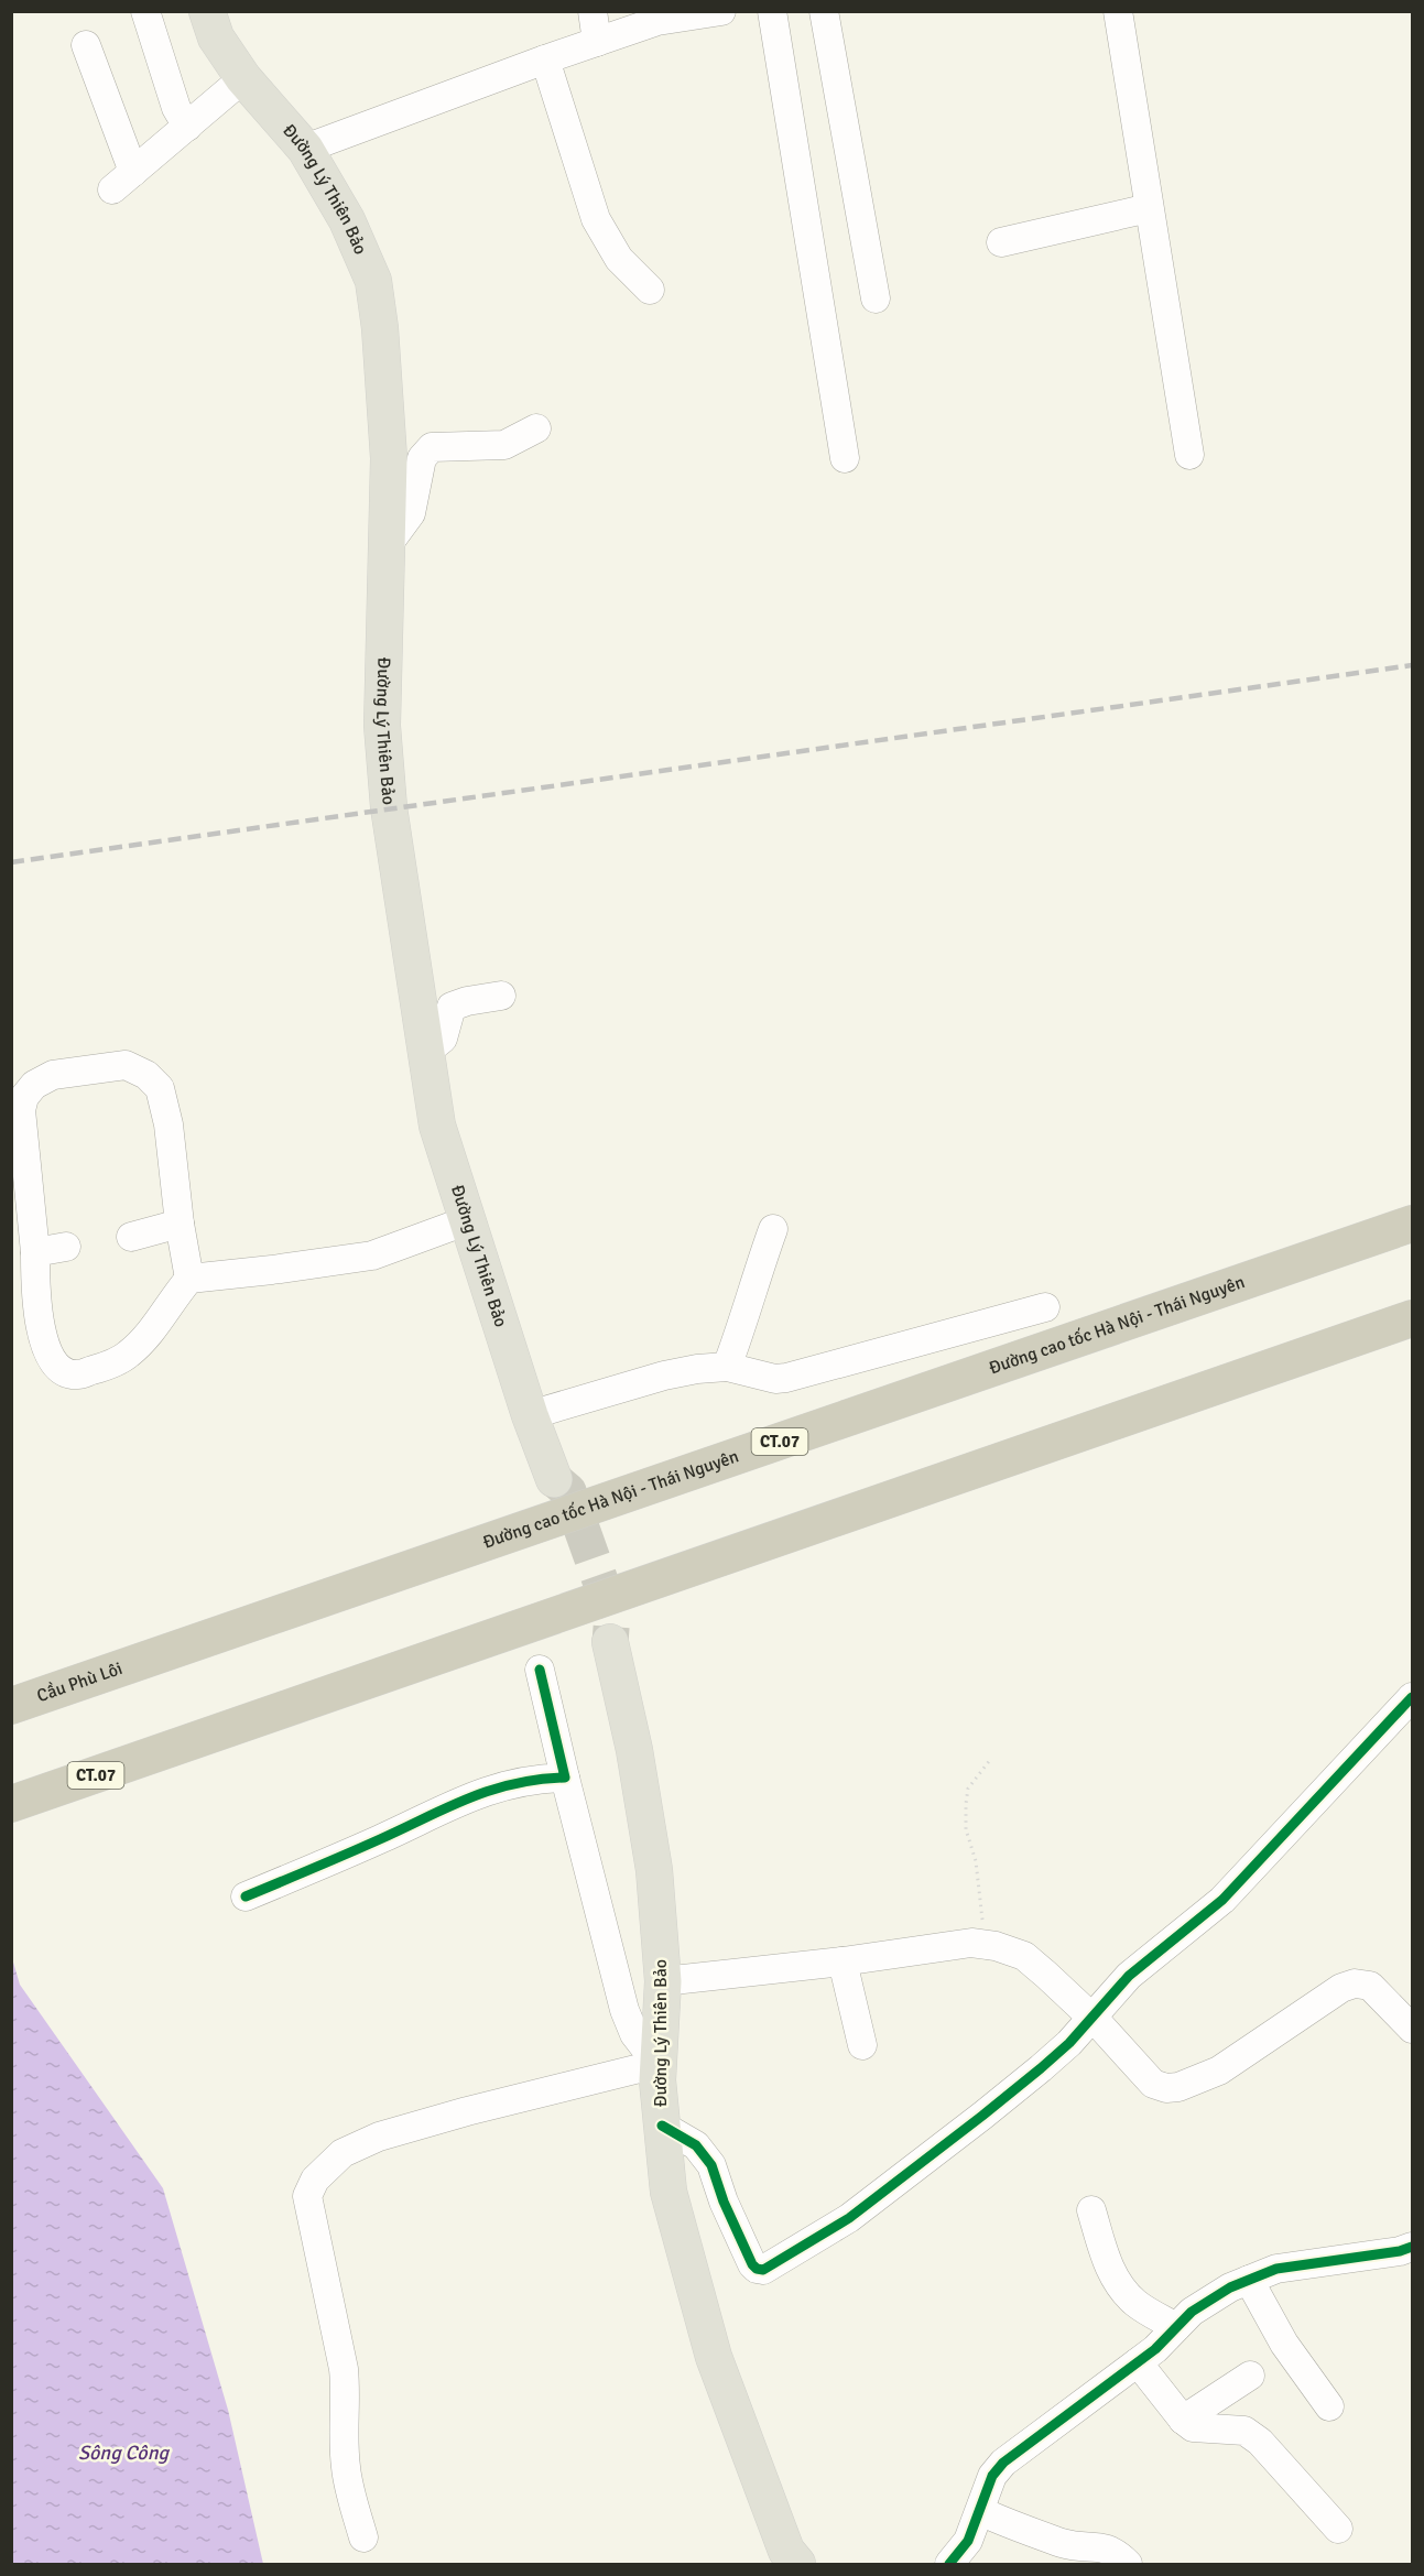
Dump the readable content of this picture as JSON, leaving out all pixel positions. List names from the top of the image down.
{
  "streets": {
    "highway": ["Đường cao tốc Hà Nội - Thái Nguyên", "CT.07", "Cầu Phù Lôi"],
    "main road": ["Đường Lý Thiên Bảo"]
  },
  "crossings": [
    ["Đường cao tốc Hà Nội - Thái Nguyên", "Cầu Phù Lôi"]
  ],
  "water": ["Sông Công"]
}
